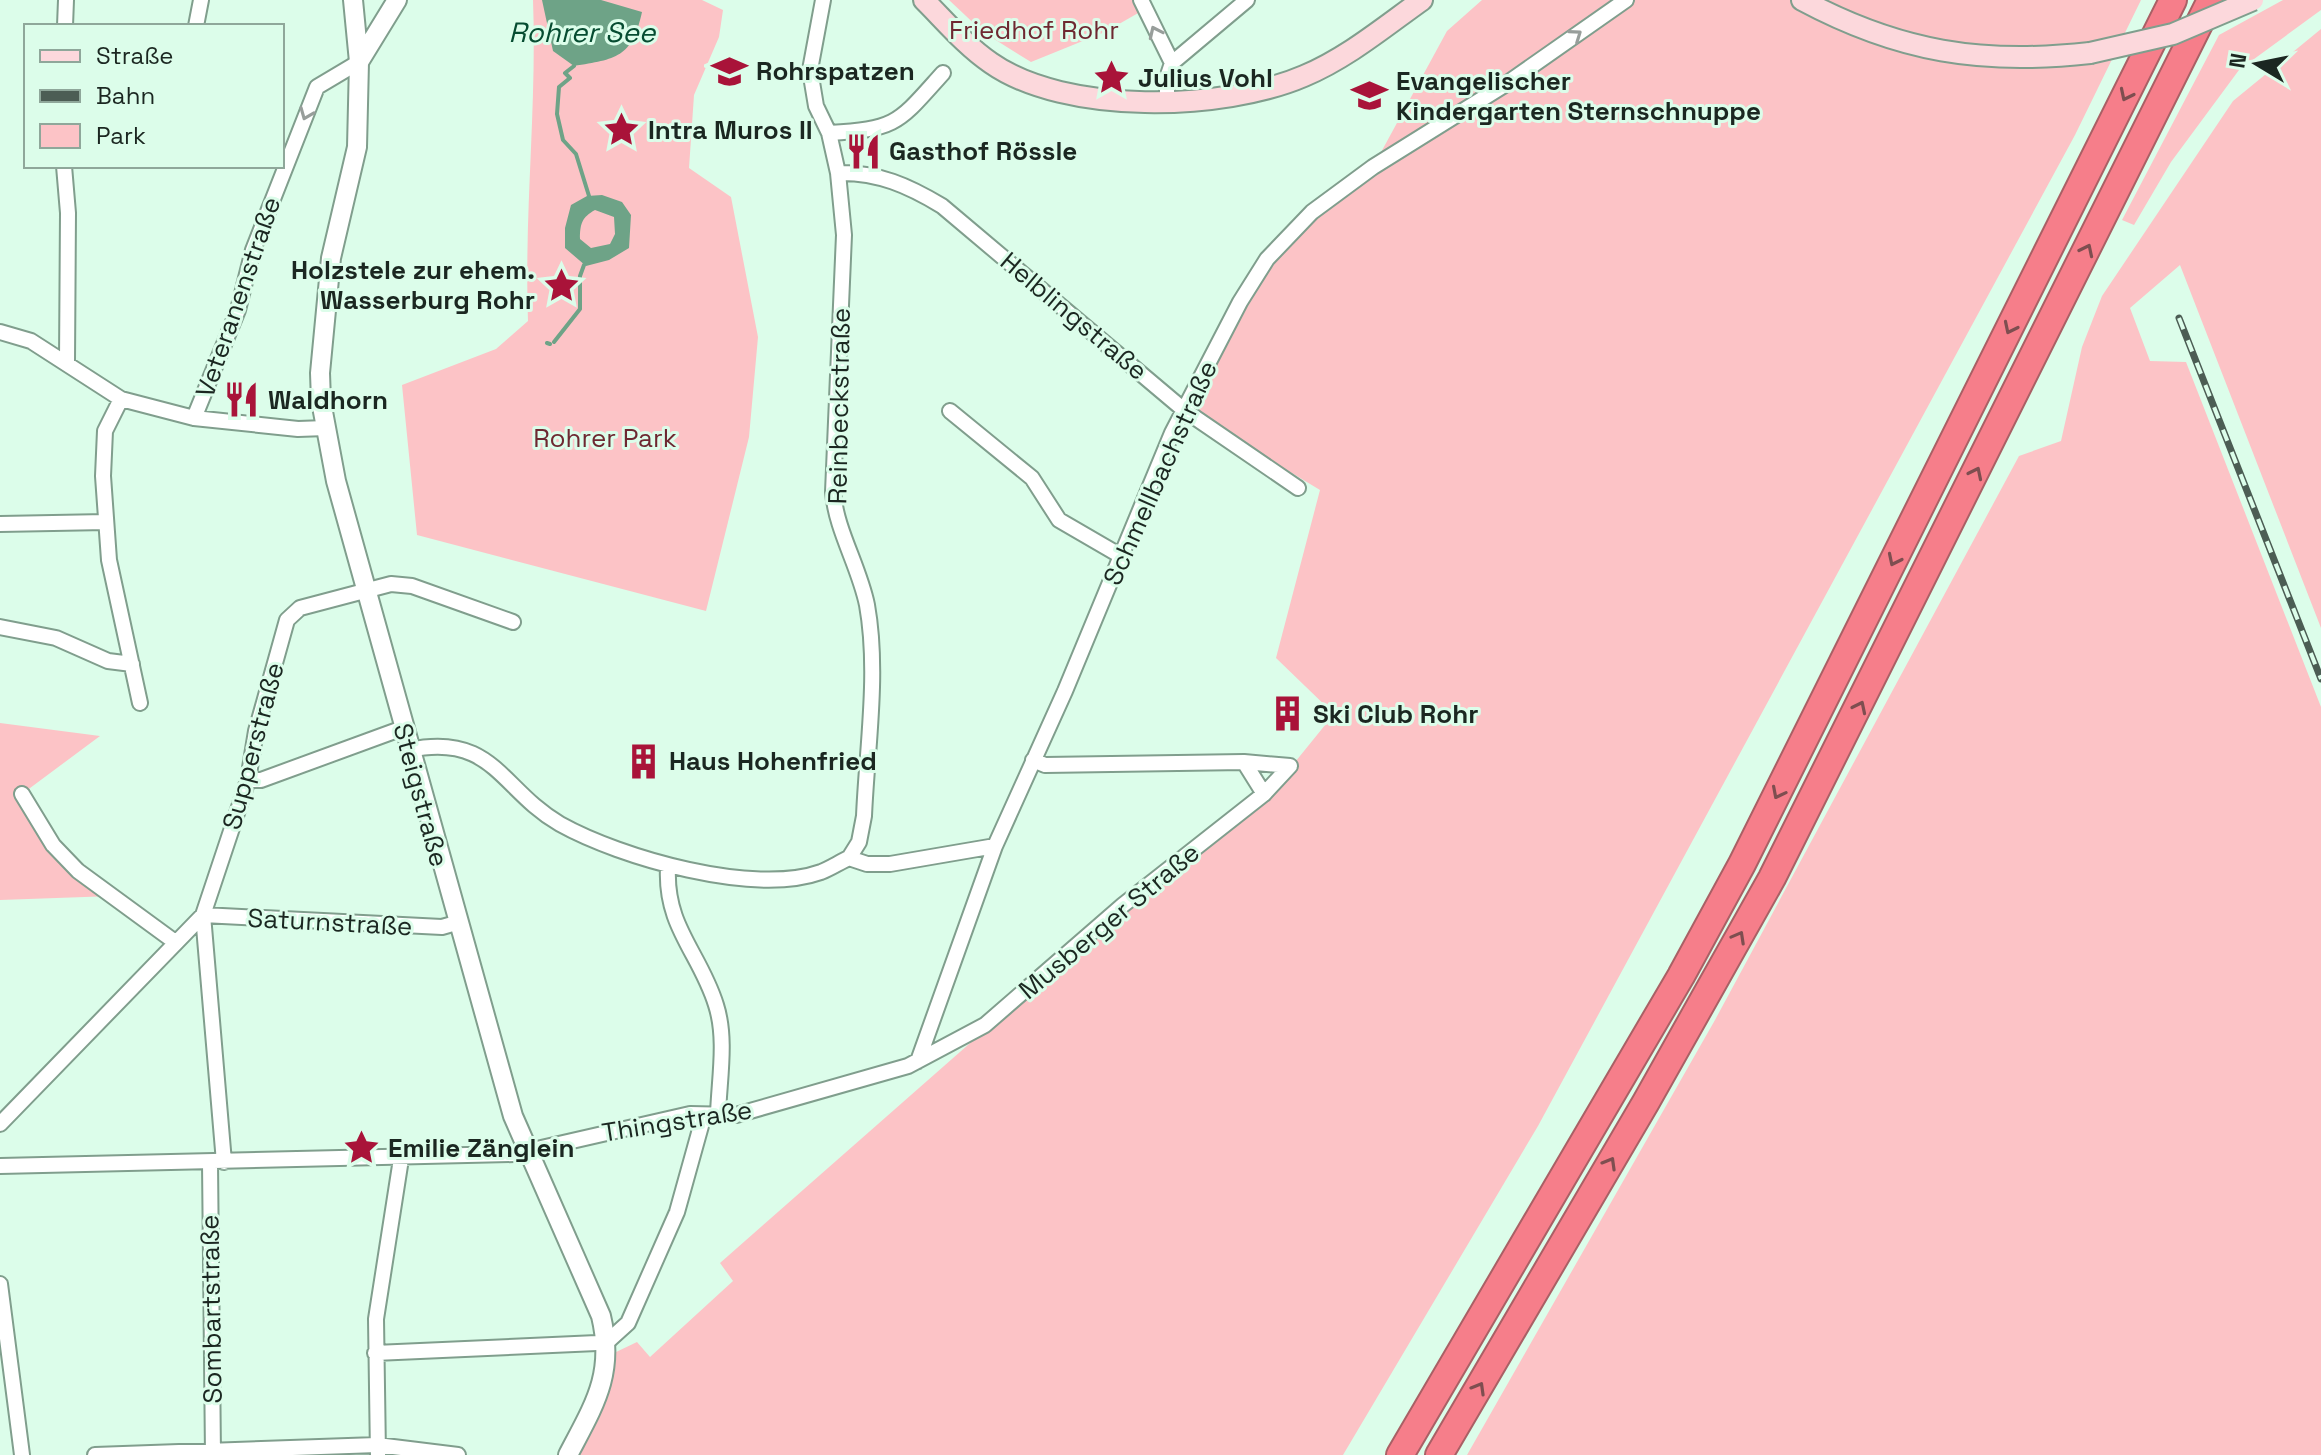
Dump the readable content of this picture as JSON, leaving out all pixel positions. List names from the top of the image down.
{
  "streets": {
    "street": [
      "Veteranenstraße",
      "Helblingstraße",
      "Reinbeckstraße",
      "Schmellbachstraße",
      "Supperstraße",
      "Steigstraße",
      "Musberger Straße",
      "Saturnstraße",
      "Thingstraße",
      "Sombartstraße"
    ]
  },
  "crossings": [
    ["Veteranenstraße", "Steigstraße"],
    ["Helblingstraße", "Reinbeckstraße"],
    ["Helblingstraße", "Schmellbachstraße"],
    ["Schmellbachstraße", "Musberger Straße"],
    ["Schmellbachstraße", "Thingstraße"],
    ["Supperstraße", "Steigstraße"],
    ["Supperstraße", "Saturnstraße"],
    ["Supperstraße", "Sombartstraße"],
    ["Steigstraße", "Saturnstraße"],
    ["Steigstraße", "Thingstraße"],
    ["Musberger Straße", "Thingstraße"],
    ["Saturnstraße", "Sombartstraße"],
    ["Thingstraße", "Sombartstraße"]
  ],
  "one_way": ["Veteranenstraße", "Schmellbachstraße"],
  "water": ["Rohrer See"],
  "parks": ["Friedhof Rohr", "Rohrer Park"],
  "places": {
    "school or university": ["Rohrspatzen", "Evangelischer Kindergarten Sternschnuppe"],
    "place": [
      "Julius Vohl",
      "Intra Muros II",
      "Holzstele zur ehem. Wasserburg Rohr",
      "Emilie Zänglein"
    ],
    "restaurant": ["Gasthof Rössle", "Waldhorn"],
    "building": ["Ski Club Rohr", "Haus Hohenfried"]
  },
  "legend": ["Straße", "Bahn", "Park"],
  "north": "left"
}
